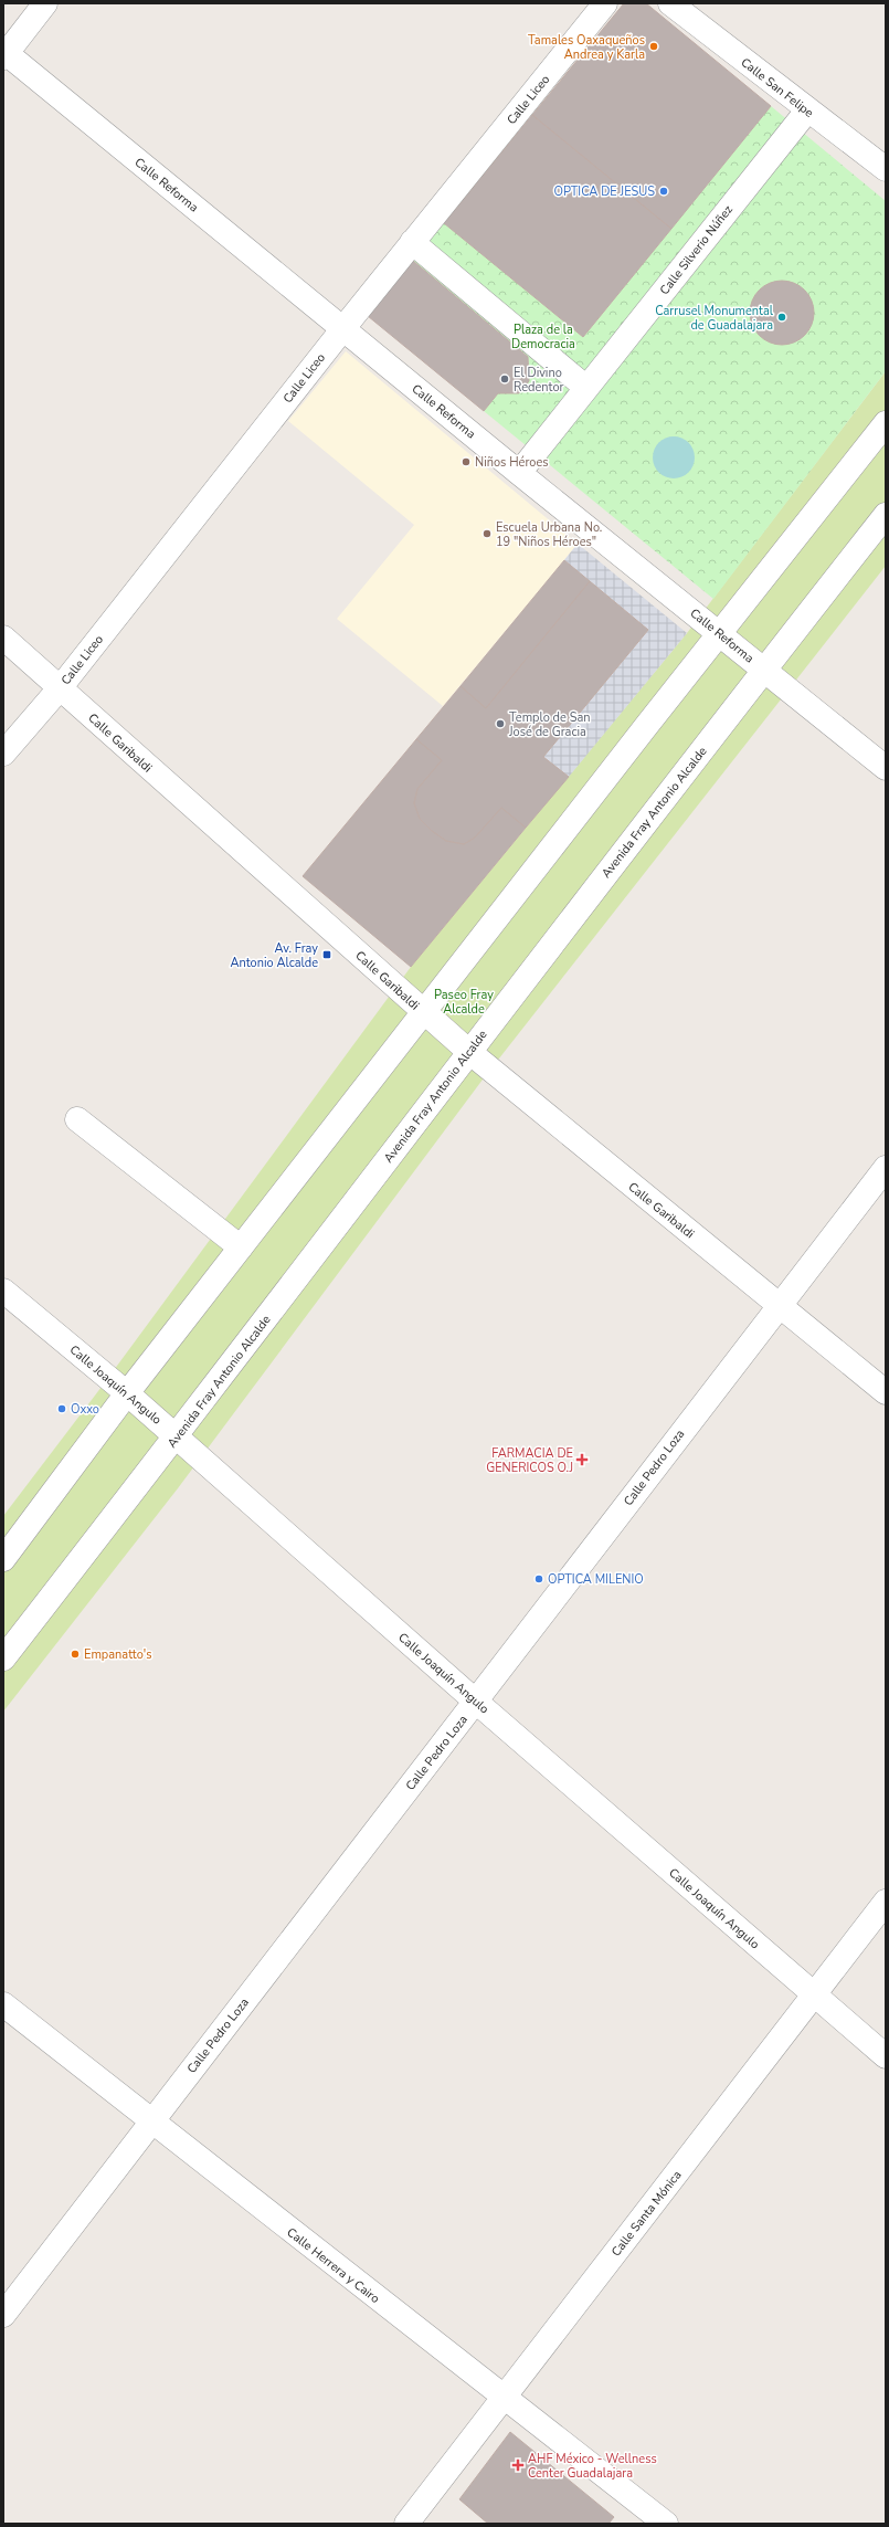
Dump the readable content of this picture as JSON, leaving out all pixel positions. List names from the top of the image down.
{
  "streets": {
    "street": [
      "Calle San Felipe",
      "Calle Liceo",
      "Calle Reforma",
      "Calle Silverio Núñez",
      "Calle Garibaldi",
      "Avenida Fray Antonio Alcalde",
      "Calle Joaquín Angulo",
      "Calle Pedro Loza",
      "Calle Santa Mónica",
      "Calle Herrera y Cairo"
    ]
  },
  "crossings": [
    ["Calle San Felipe", "Calle Silverio Núñez"],
    ["Calle Liceo", "Calle Reforma"],
    ["Calle Liceo", "Calle Garibaldi"],
    ["Calle Reforma", "Calle Silverio Núñez"],
    ["Calle Reforma", "Avenida Fray Antonio Alcalde"],
    ["Calle Garibaldi", "Avenida Fray Antonio Alcalde"],
    ["Calle Garibaldi", "Calle Pedro Loza"],
    ["Avenida Fray Antonio Alcalde", "Calle Joaquín Angulo"],
    ["Calle Joaquín Angulo", "Calle Pedro Loza"],
    ["Calle Joaquín Angulo", "Calle Santa Mónica"],
    ["Calle Pedro Loza", "Calle Herrera y Cairo"],
    ["Calle Santa Mónica", "Calle Herrera y Cairo"]
  ],
  "parks": ["Plaza de la Democracia", "Paseo Fray Alcalde"],
  "places": {
    "other": [
      "Tamales Oaxaqueños Andrea y Karla",
      "OPTICA DE JESUS",
      "Carrusel Monumental de Guadalajara",
      "El Divino Redentor",
      "Niños Héroes",
      "Escuela Urbana No. 19 \"Niños Héroes\"",
      "Templo de San José de Gracia",
      "Oxxo",
      "OPTICA MILENIO",
      "Empanatto's"
    ],
    "transit": ["Av. Fray Antonio Alcalde"],
    "health": ["FARMACIA DE GENERICOS O.J", "AHF México - Wellness Center Guadalajara"]
  }
}
